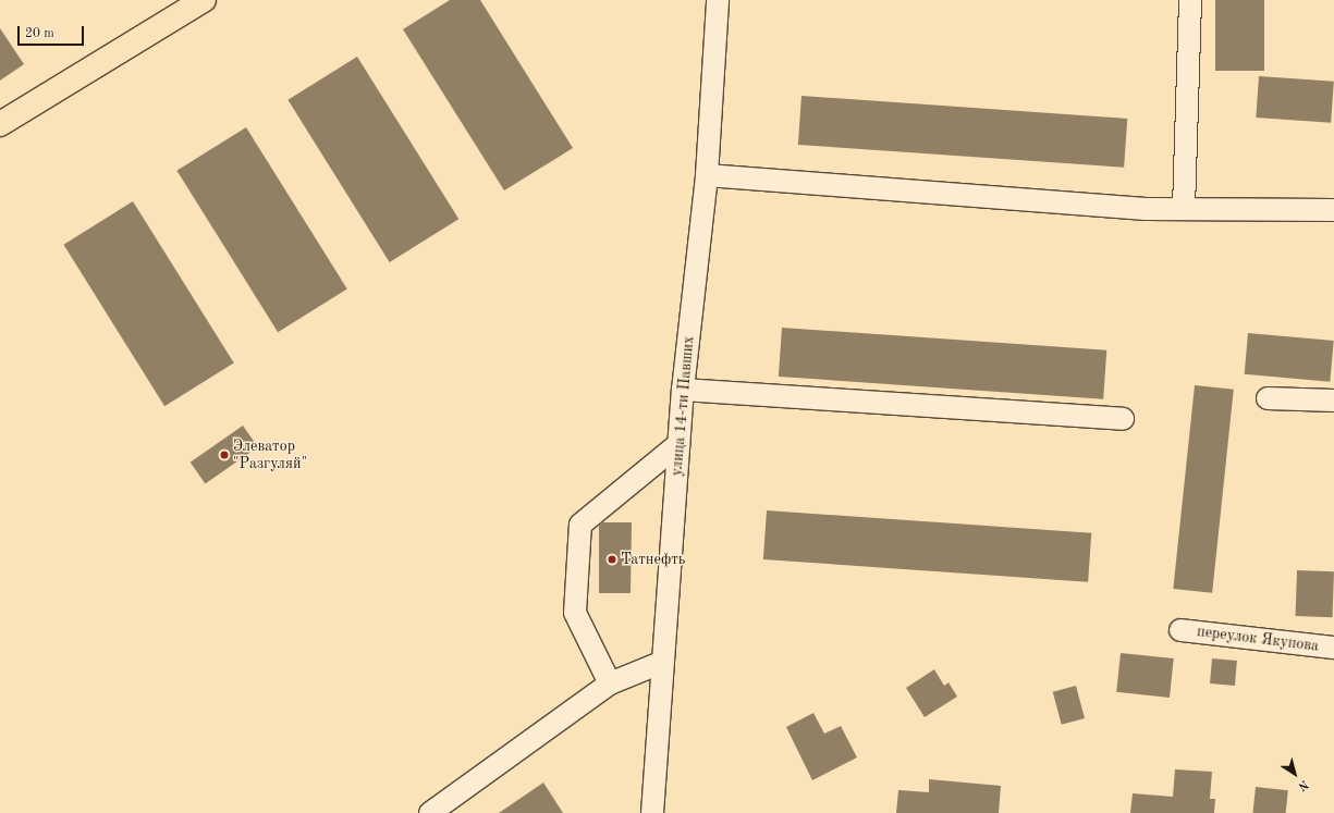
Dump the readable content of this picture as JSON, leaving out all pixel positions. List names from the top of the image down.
{
  "streets": {
    "street": ["улица 14-ти Павших", "переулок Якупова"]
  },
  "places": ["Элеватор \"Разгуляй\"", "Татнефть"],
  "scale_bar": "20 m",
  "north": "bottom right"
}
